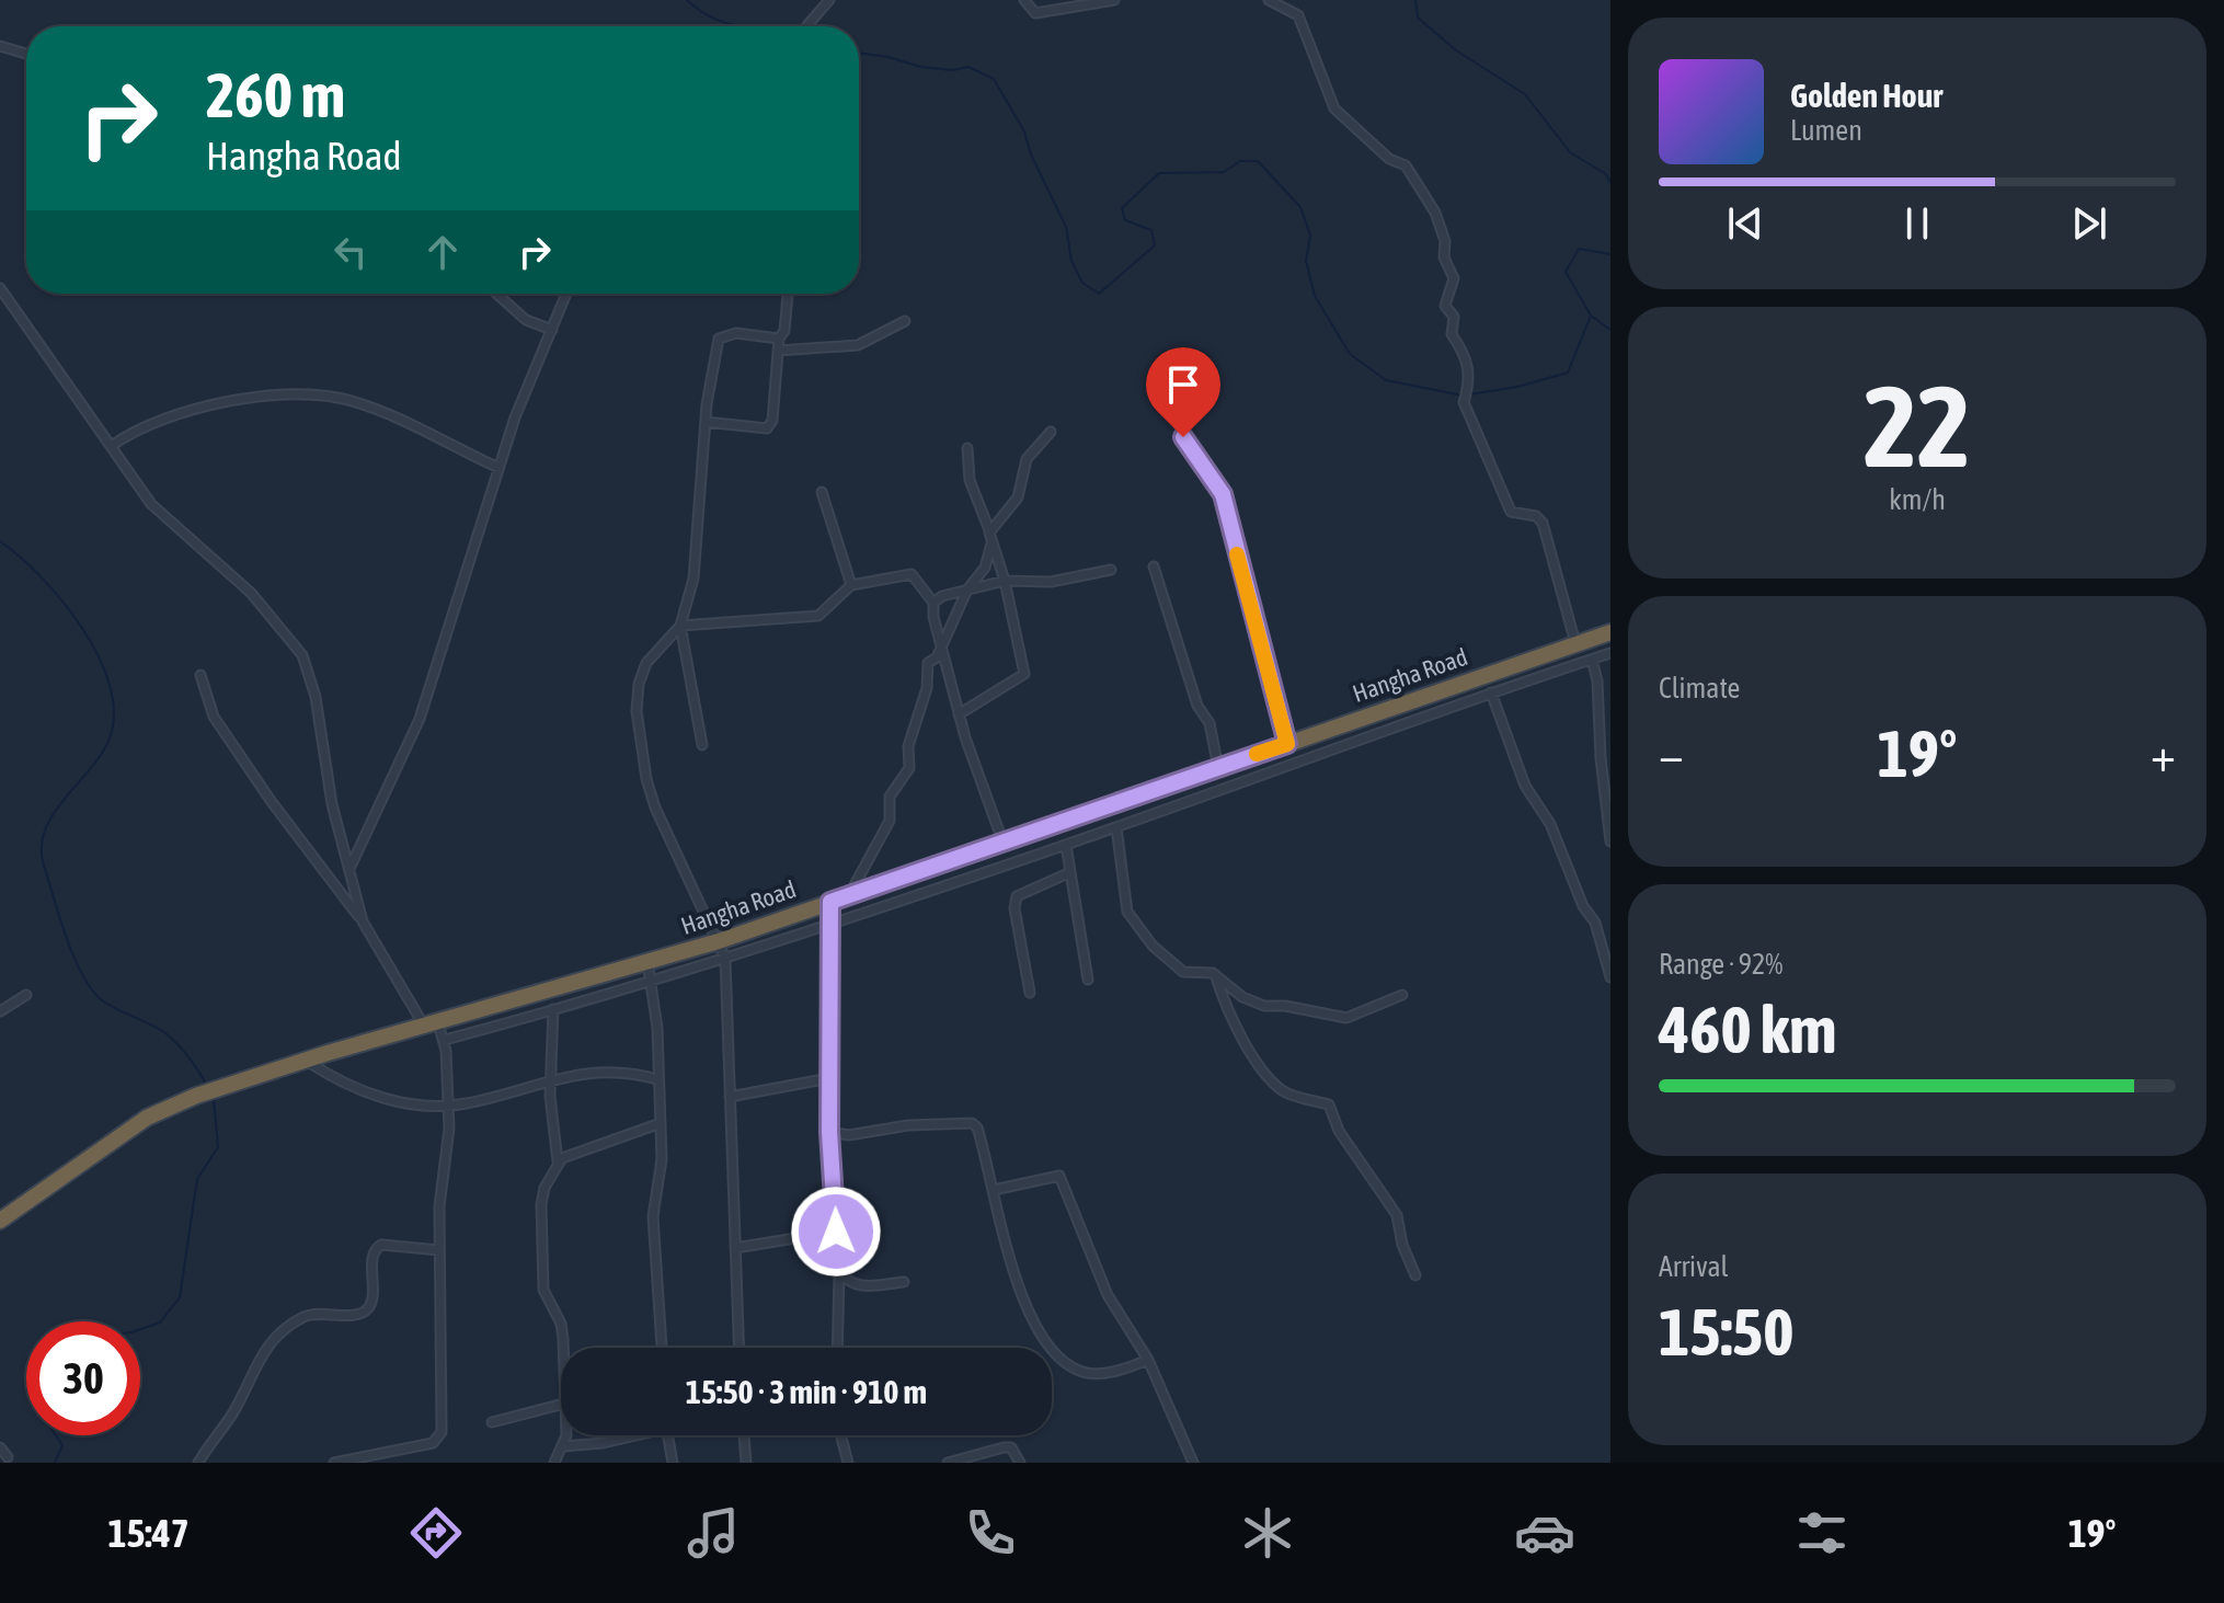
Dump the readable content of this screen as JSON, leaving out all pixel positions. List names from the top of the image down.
{
  "streets": {
    "highway": ["Hangha Road"]
  },
  "page": {
    "turn": ["260 m", "Hangha Road"],
    "song": ["Golden Hour", "Lumen"],
    "tile": [
      ["22", "km/h"],
      "Climate",
      ["Range · 92%", "460 km"],
      ["Arrival", "15:50"]
    ],
    "heat": ["−", "19°", "+"],
    "limit": "30",
    "trip": "15:50 · 3 min · 910 m",
    "tabs": ["15:47", "19°"]
  }
}
